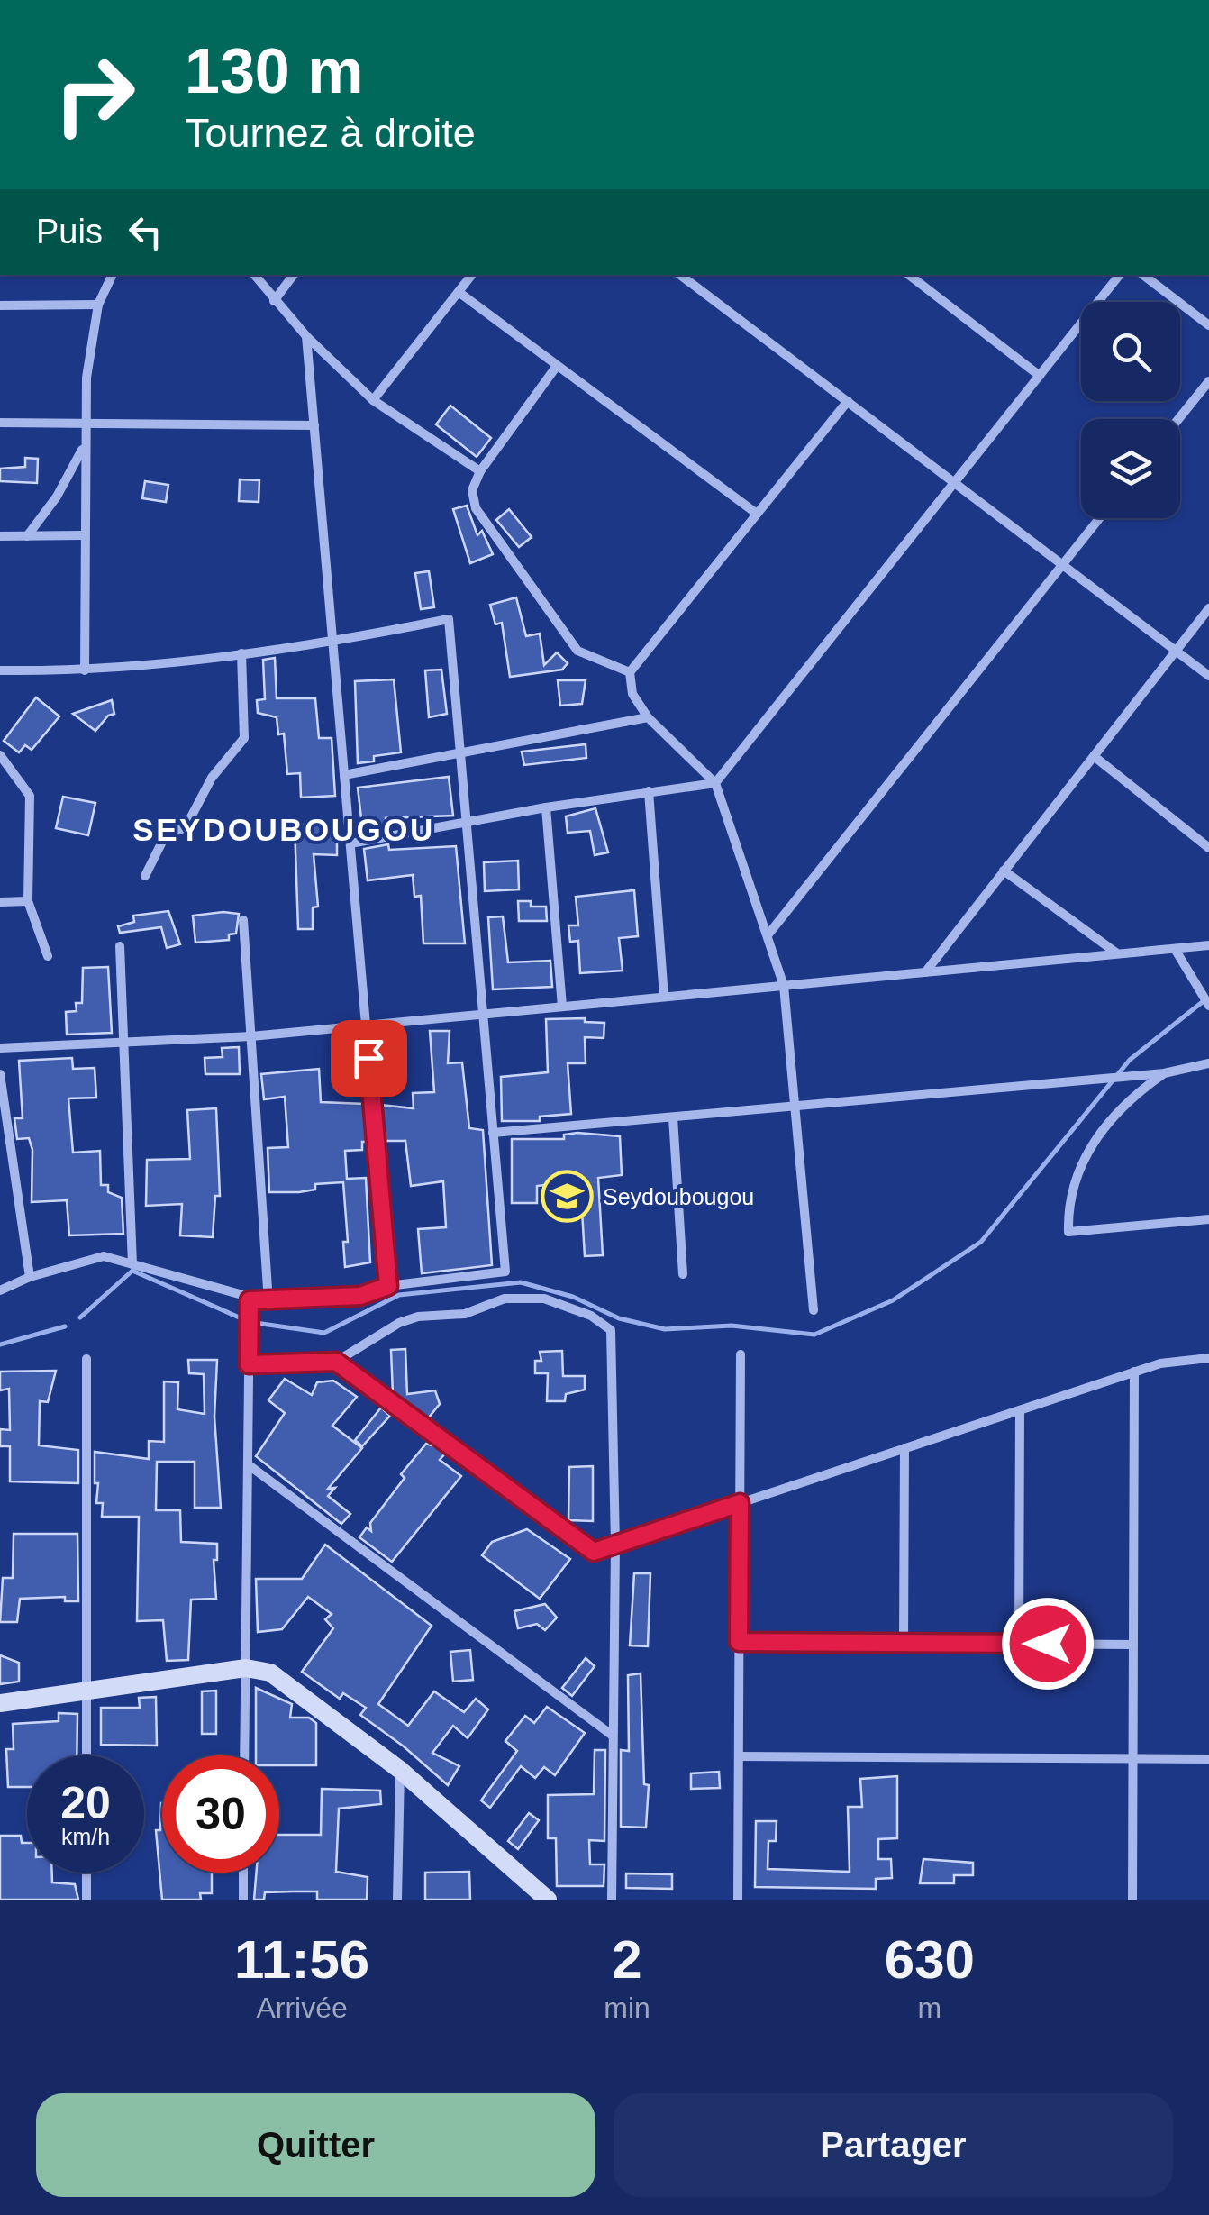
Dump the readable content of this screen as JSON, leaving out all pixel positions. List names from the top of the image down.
{
  "districts": ["SEYDOUBOUGOU"],
  "places": {
    "school or university": ["Seydoubougou"]
  },
  "page": {
    "turn": ["130 m", "Tournez à droite"],
    "then": "Puis",
    "speed": "20 km/h",
    "limit": "30",
    "eta": [
      "11:56",
      "Arrivée",
      "2",
      "min",
      "630",
      "m"
    ],
    "buttons": ["Quitter", "Partager"]
  }
}
